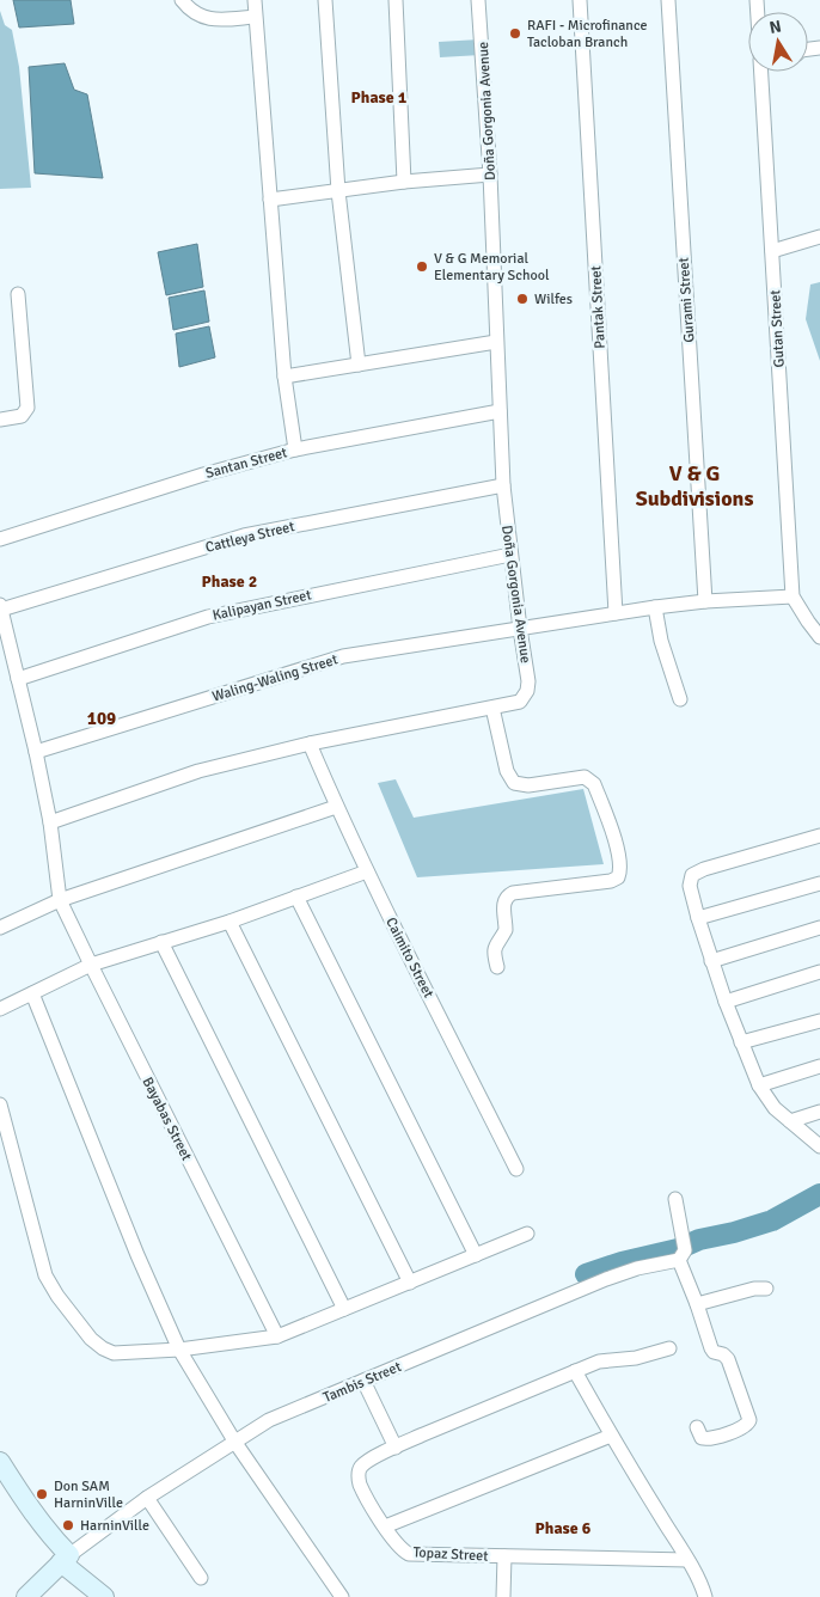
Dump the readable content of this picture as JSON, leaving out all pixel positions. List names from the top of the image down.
{
  "streets": {
    "street": [
      "Doña Gorgonia Avenue",
      "Gurami Street",
      "Pantak Street",
      "Gutan Street",
      "Santan Street",
      "Cattleya Street",
      "Kalipayan Street",
      "Waling-Waling Street",
      "Caimito Street",
      "Bayabas Street",
      "Tambis Street",
      "Topaz Street"
    ]
  },
  "crossings": [
    ["Doña Gorgonia Avenue", "Santan Street"],
    ["Doña Gorgonia Avenue", "Cattleya Street"],
    ["Doña Gorgonia Avenue", "Kalipayan Street"],
    ["Doña Gorgonia Avenue", "Waling-Waling Street"],
    ["Doña Gorgonia Avenue", "Caimito Street"],
    ["Doña Gorgonia Avenue", "Bayabas Street"],
    ["Gurami Street", "Waling-Waling Street"],
    ["Pantak Street", "Waling-Waling Street"],
    ["Gutan Street", "Waling-Waling Street"],
    ["Cattleya Street", "Bayabas Street"],
    ["Kalipayan Street", "Bayabas Street"],
    ["Waling-Waling Street", "Bayabas Street"]
  ],
  "districts": [
    "Phase 1",
    "V & G Subdivisions",
    "Phase 2",
    "109",
    "Phase 6"
  ],
  "places": [
    "RAFI - Microfinance Tacloban Branch",
    "V & G Memorial Elementary School",
    "Wilfes",
    "Don SAM HarninVille",
    "HarninVille"
  ],
  "north": "top"
}
